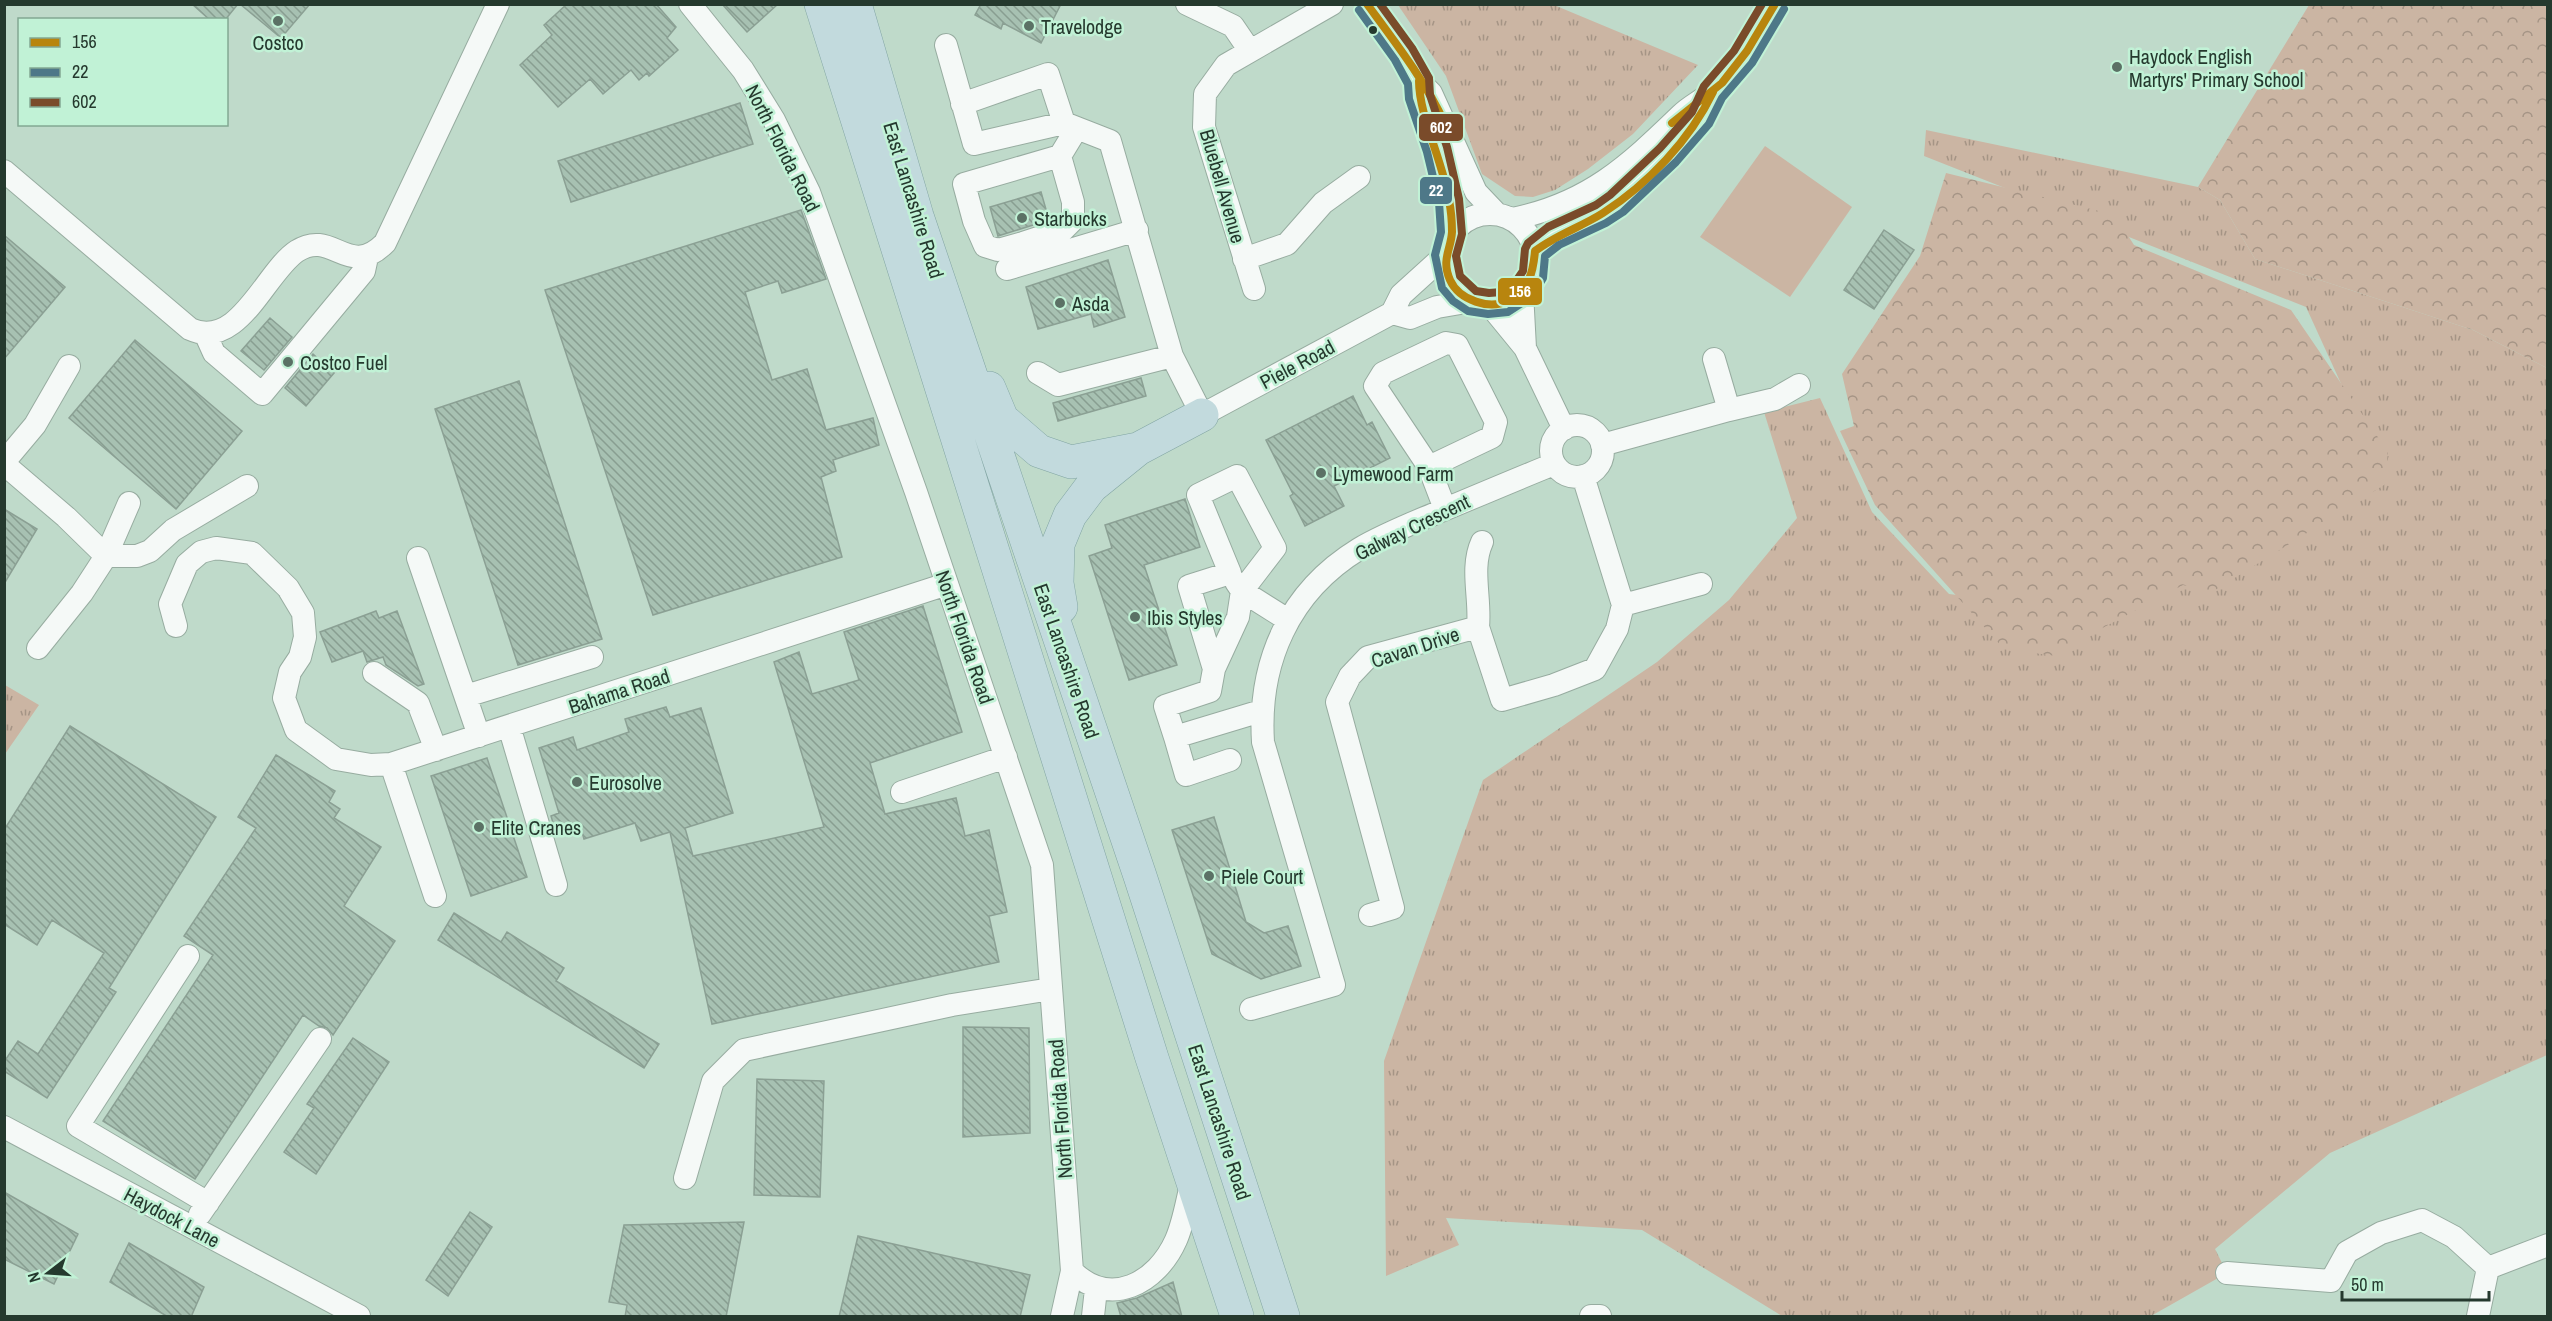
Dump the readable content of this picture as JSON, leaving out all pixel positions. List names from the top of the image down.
{
  "streets": {
    "highway": ["East Lancashire Road"],
    "street": [
      "North Florida Road",
      "Bluebell Avenue",
      "Piele Road",
      "Galway Crescent",
      "Cavan Drive",
      "Bahama Road",
      "Haydock Lane"
    ]
  },
  "crossings": [
    ["North Florida Road", "Bahama Road"]
  ],
  "places": [
    "Costco",
    "Travelodge",
    "Haydock English Martyrs' Primary School",
    "Starbucks",
    "Asda",
    "Costco Fuel",
    "Lymewood Farm",
    "Ibis Styles",
    "Eurosolve",
    "Elite Cranes",
    "Piele Court"
  ],
  "lines": ["transit line 156", "transit line 602", "transit line 22"],
  "legend": ["156", "22", "602"],
  "scale_bar": "50 m",
  "north": "left"
}
